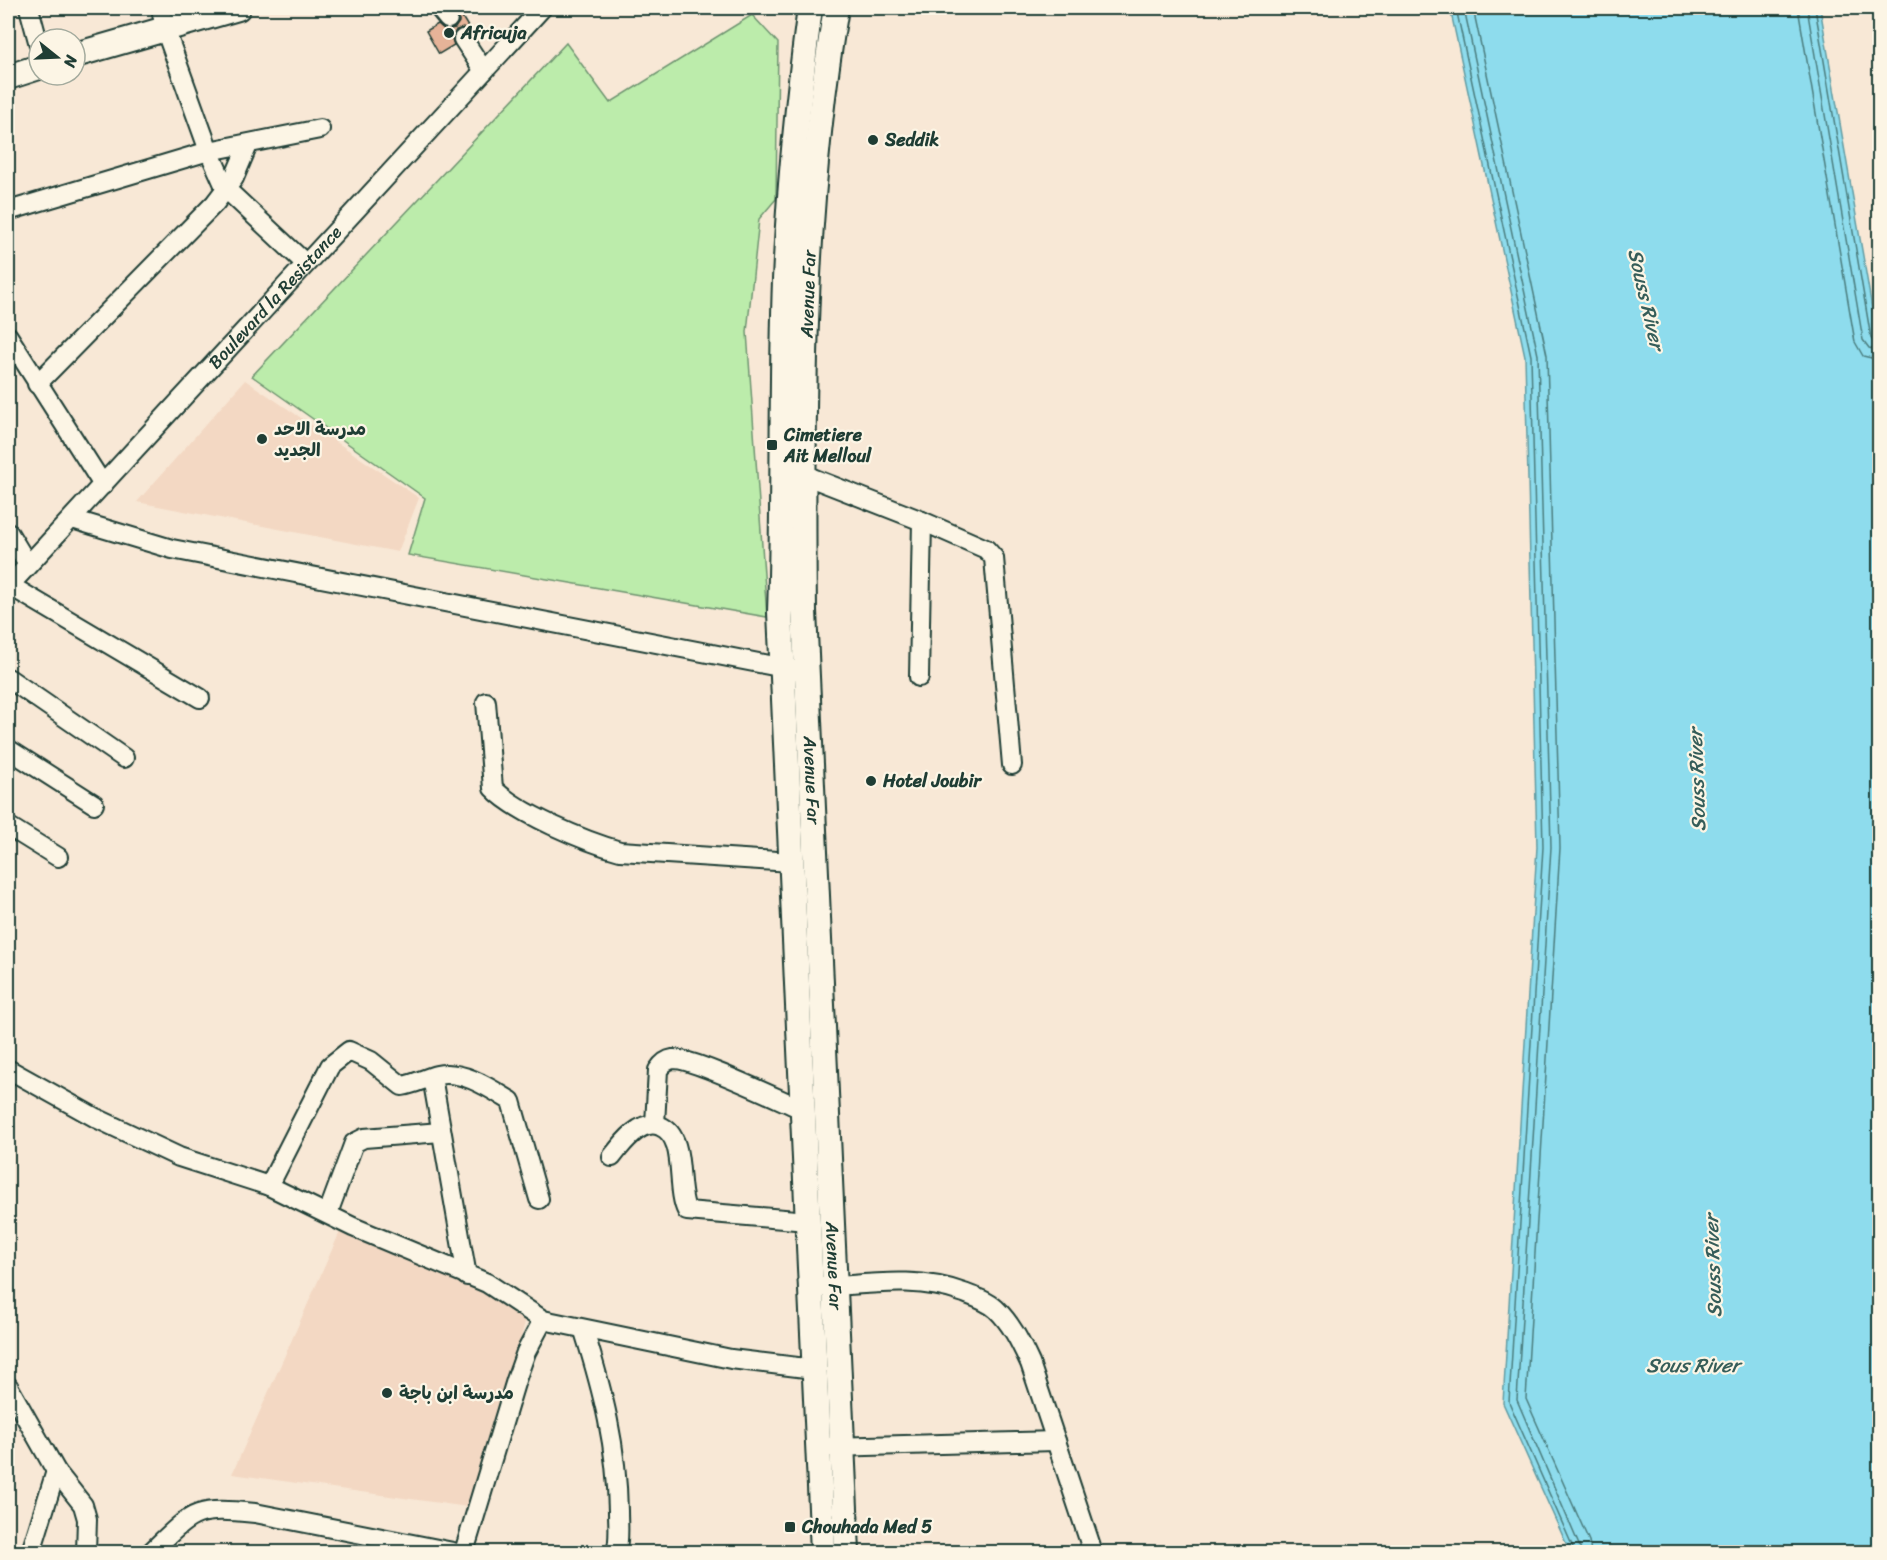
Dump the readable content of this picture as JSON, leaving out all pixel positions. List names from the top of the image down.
{
  "streets": {
    "main road": ["Avenue Far"],
    "street": ["Boulevard la Resistance"]
  },
  "water": ["Souss River", "Sous River"],
  "places": {
    "other": [
      "Africuja",
      "Seddik",
      "مدرسة الاحد الجديد",
      "Hotel Joubir",
      "مدرسة ابن باجة"
    ],
    "transit": ["Cimetiere Ait Melloul", "Chouhada Med 5"]
  },
  "north": "right"
}
